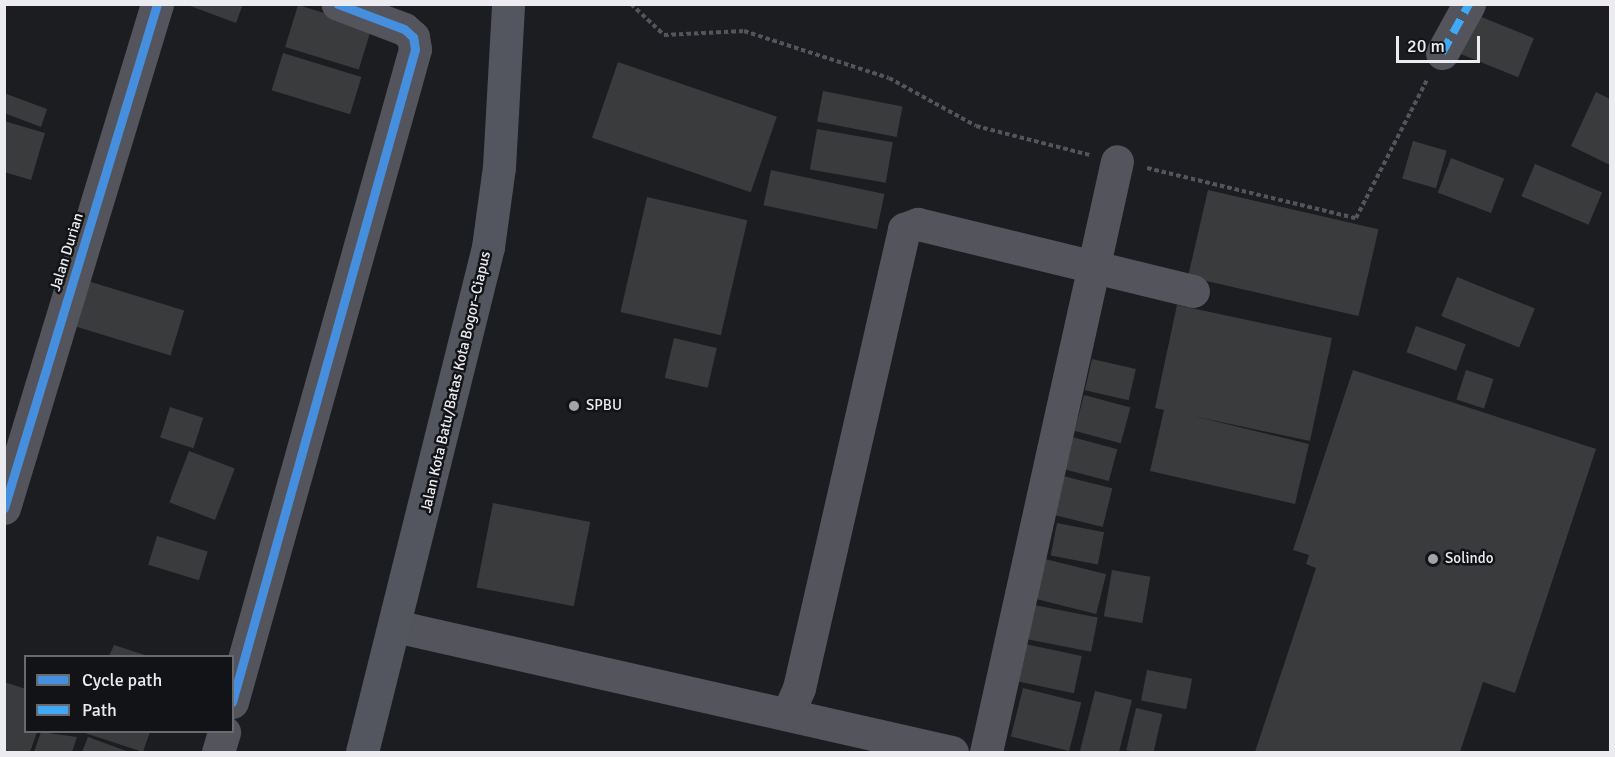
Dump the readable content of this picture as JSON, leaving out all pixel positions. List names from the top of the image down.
{
  "streets": {
    "main road": ["Jalan Kota Batu/Batas Kota Bogor–Ciapus"],
    "street": ["Jalan Durian"]
  },
  "places": ["SPBU", "Solindo"],
  "legend": ["Cycle path", "Path"],
  "scale_bar": "20 m"
}
